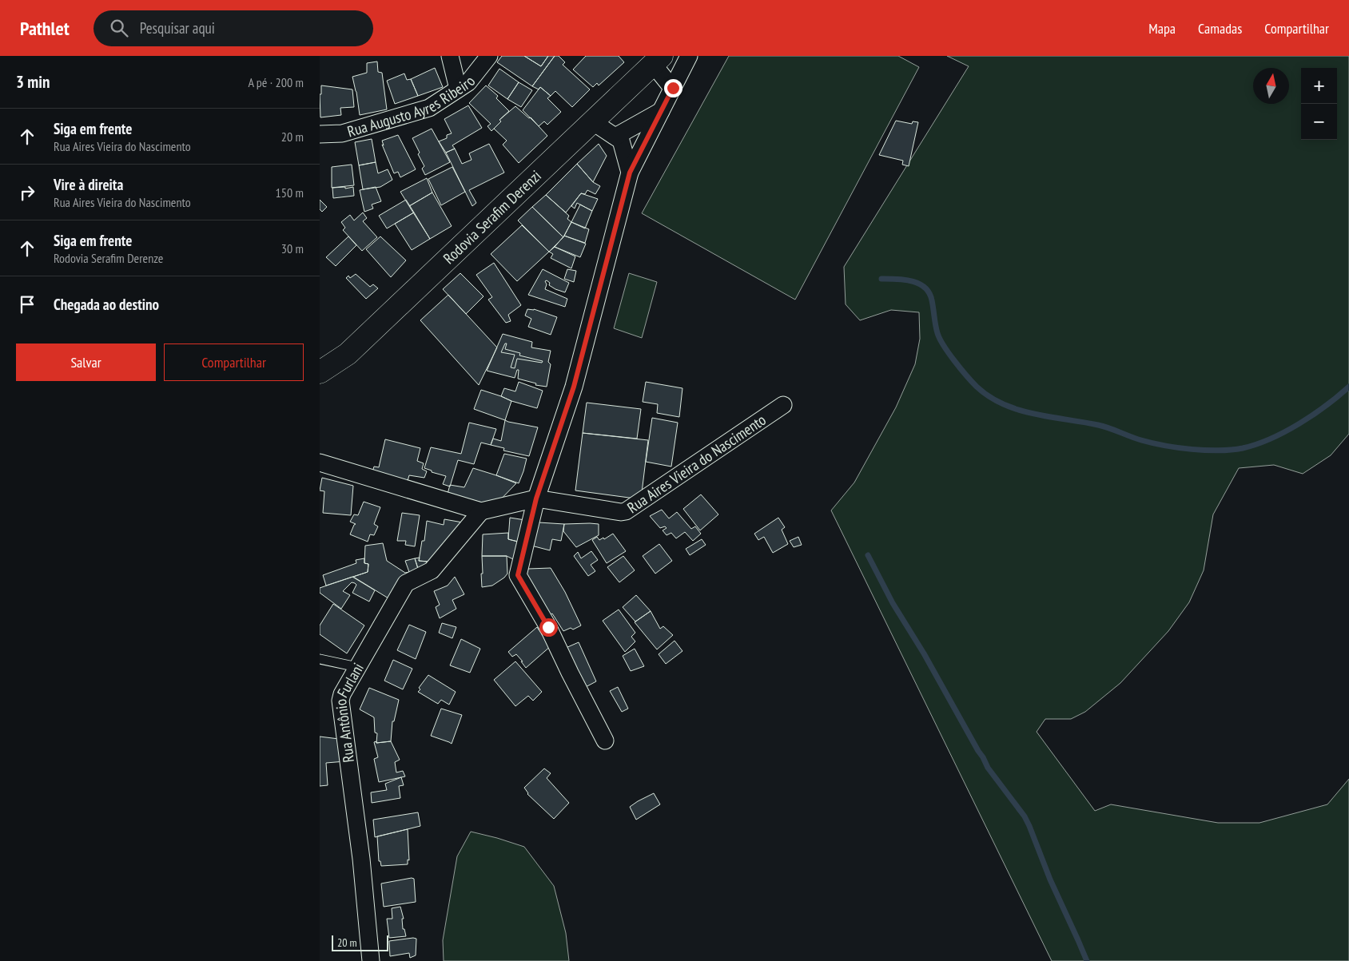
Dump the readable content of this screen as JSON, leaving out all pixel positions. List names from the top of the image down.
{
  "streets": {
    "main road": ["Rodovia Serafim Derenzi"],
    "street": ["Rua Augusto Ayres Ribeiro", "Rua Aires Vieira do Nascimento", "Rua Antônio Furlani"]
  },
  "crossings": [
    ["Rua Aires Vieira do Nascimento", "Rua Antônio Furlani"]
  ],
  "scale_bar": "20 m",
  "north": "top",
  "page": {
    "header": "Pathlet",
    "search": "Pesquisar aqui",
    "nav": ["Mapa", "Camadas", "Compartilhar"],
    "heading": ["3 min", "A pé · 200 m"],
    "map_buttons": ["+", "−"],
    "list": [
      ["Siga em frente", "Rua Aires Vieira do Nascimento", "20 m"],
      ["Vire à direita", "Rua Aires Vieira do Nascimento", "150 m"],
      ["Siga em frente", "Rodovia Serafim Derenze", "30 m"],
      "Chegada ao destino"
    ],
    "buttons": ["Salvar", "Compartilhar"],
    "scale": "20 m"
  }
}
